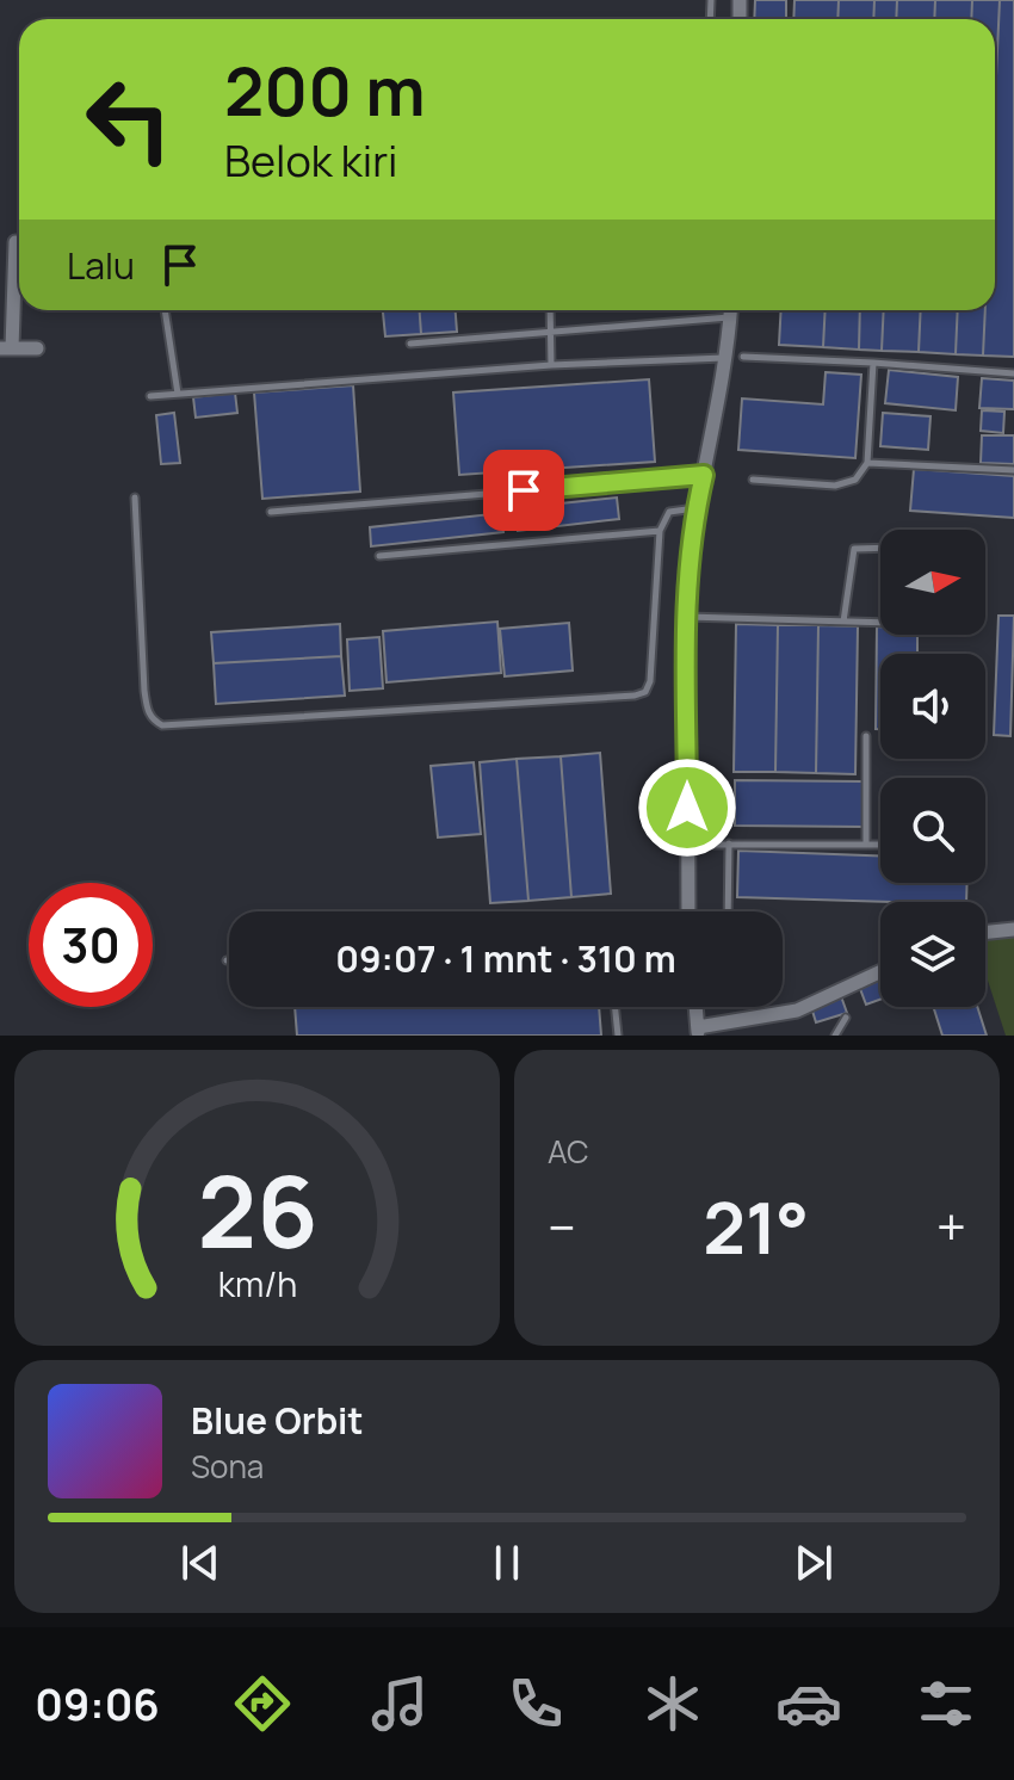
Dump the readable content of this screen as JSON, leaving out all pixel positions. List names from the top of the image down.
{
  "north": "right",
  "page": {
    "turn": ["200 m", "Belok kiri"],
    "then": "Lalu",
    "limit": "30",
    "trip": "09:07 · 1 mnt · 310 m",
    "tile": "AC",
    "heat": ["−", "21°", "+"],
    "song": ["Blue Orbit", "Sona"],
    "tabs": "09:06",
    "gauge": ["26", "km/h"]
  }
}
